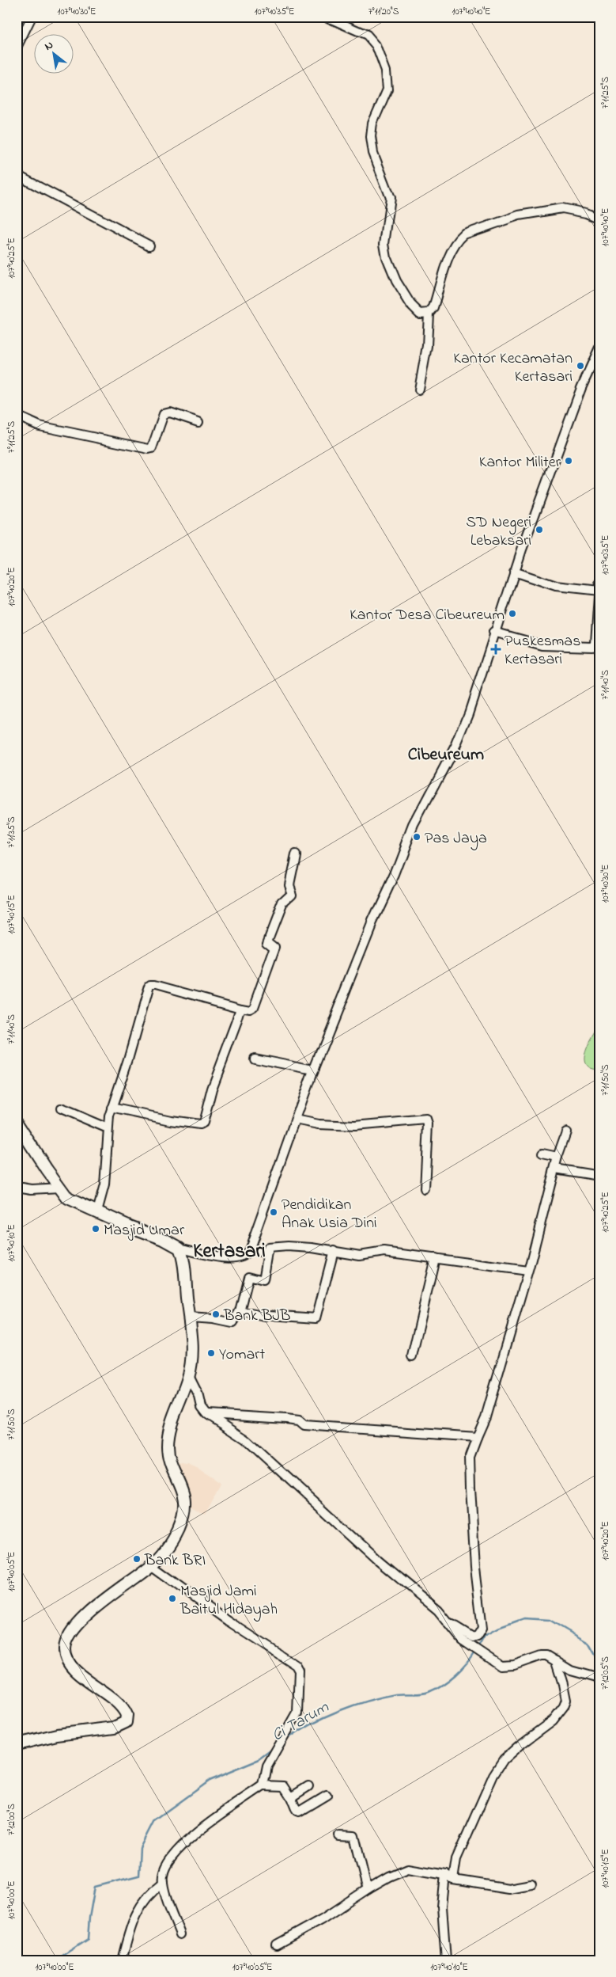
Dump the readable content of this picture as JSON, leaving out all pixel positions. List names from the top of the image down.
{
  "districts": ["Cibeureum", "Kertasari"],
  "water": ["Ci Tarum"],
  "places": {
    "other": [
      "Kantor Kecamatan Kertasari",
      "Kantor Militer",
      "SD Negeri Lebaksari",
      "Kantor Desa Cibeureum",
      "Pas Jaya",
      "Pendidikan Anak Usia Dini",
      "Masjid Umar",
      "Bank BJB",
      "Yomart",
      "Bank BRI",
      "Masjid Jami Baitul Hidayah"
    ],
    "health": ["Puskesmas Kertasari"]
  },
  "north": "top left",
  "coordinates": [
    "107°40'30\"E",
    "107°40'35\"E",
    "7°11'20\"S",
    "107°40'40\"E",
    "7°11'25\"S",
    "107°40'25\"E",
    "107°40'20\"E",
    "7°11'40\"S",
    "7°11'35\"S",
    "107°40'15\"E",
    "7°11'50\"S",
    "107°40'10\"E",
    "107°40'05\"E",
    "7°12'05\"S",
    "7°12'00\"S",
    "107°40'00\"E"
  ]
}
